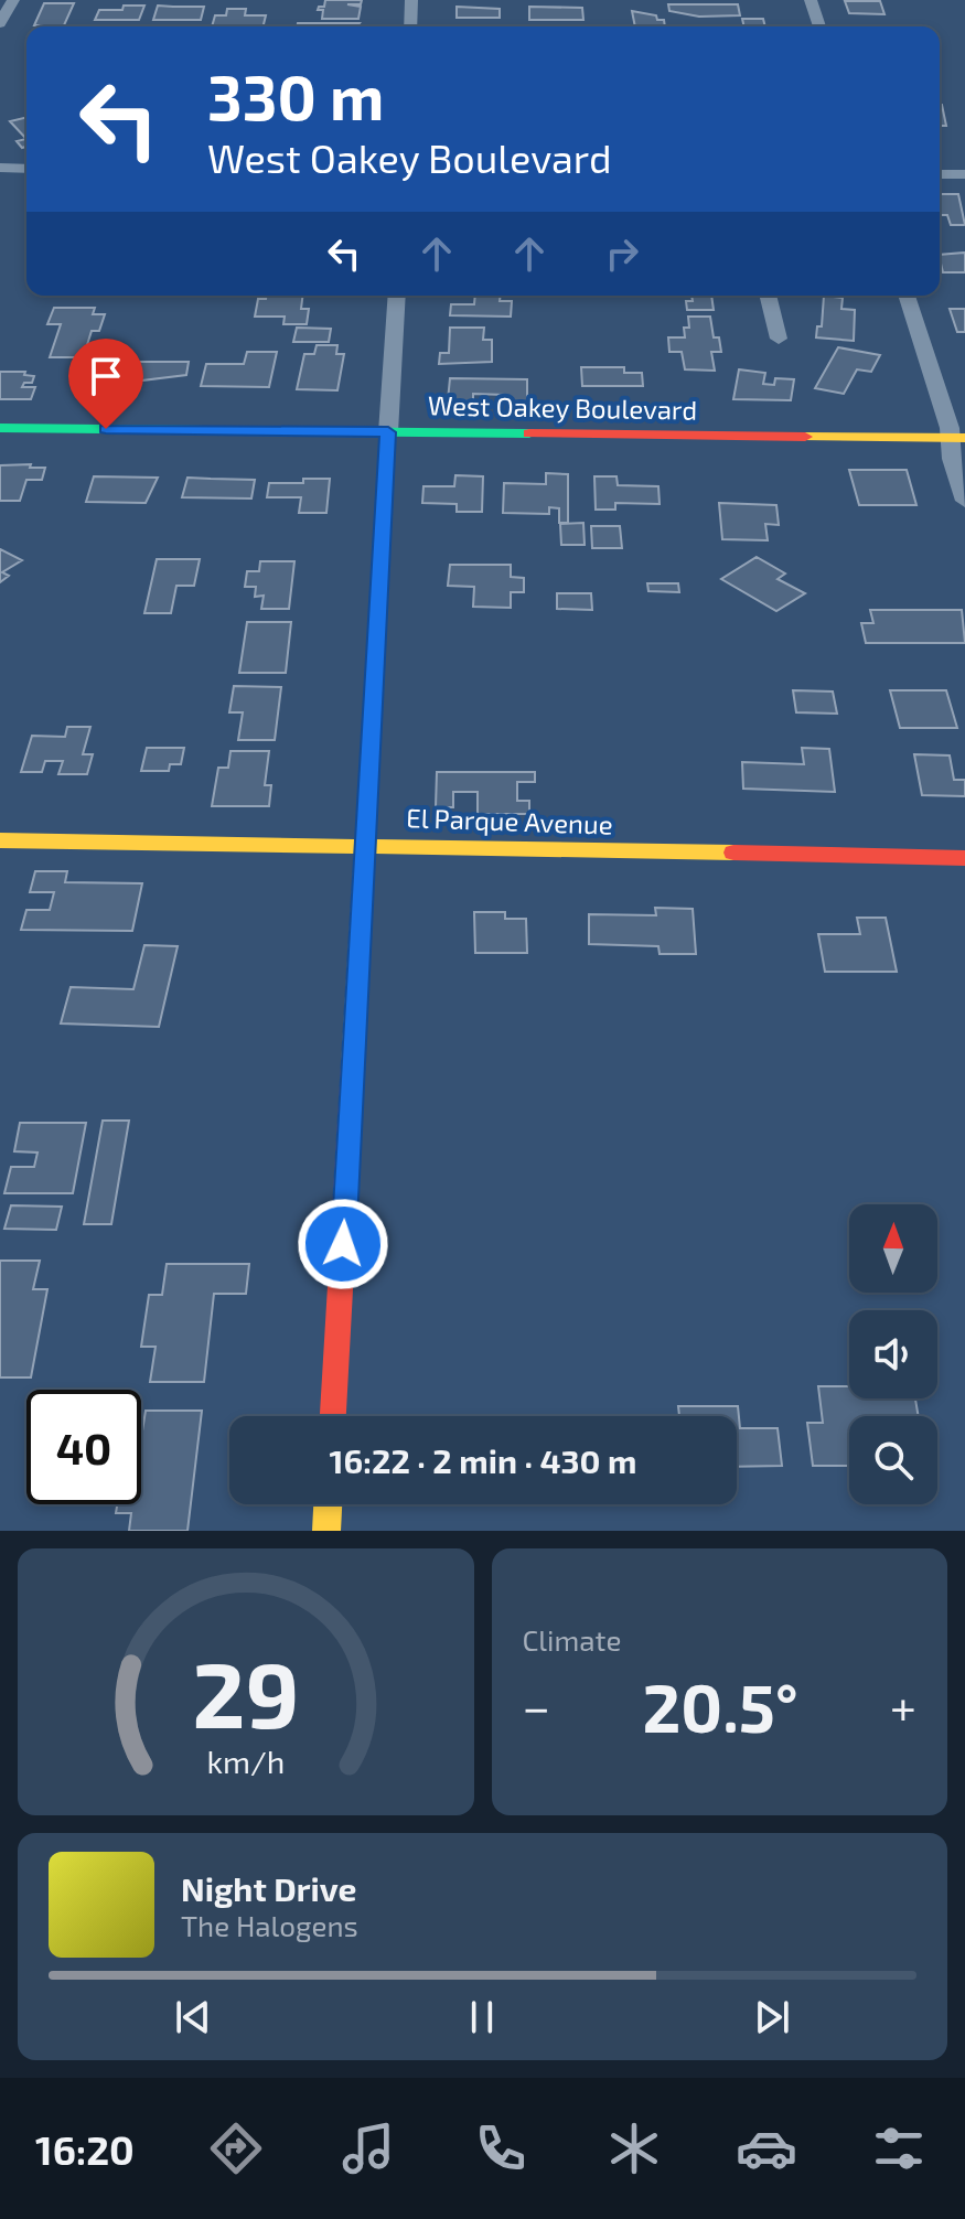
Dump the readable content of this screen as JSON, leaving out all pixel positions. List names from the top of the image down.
{
  "streets": {
    "street": ["West Oakey Boulevard", "El Parque Avenue"]
  },
  "north": "top",
  "page": {
    "turn": ["330 m", "West Oakey Boulevard"],
    "limit": "40",
    "trip": "16:22 · 2 min · 430 m",
    "tile": "Climate",
    "heat": ["−", "20.5°", "+"],
    "song": ["Night Drive", "The Halogens"],
    "tabs": "16:20",
    "gauge": ["29", "km/h"]
  }
}
